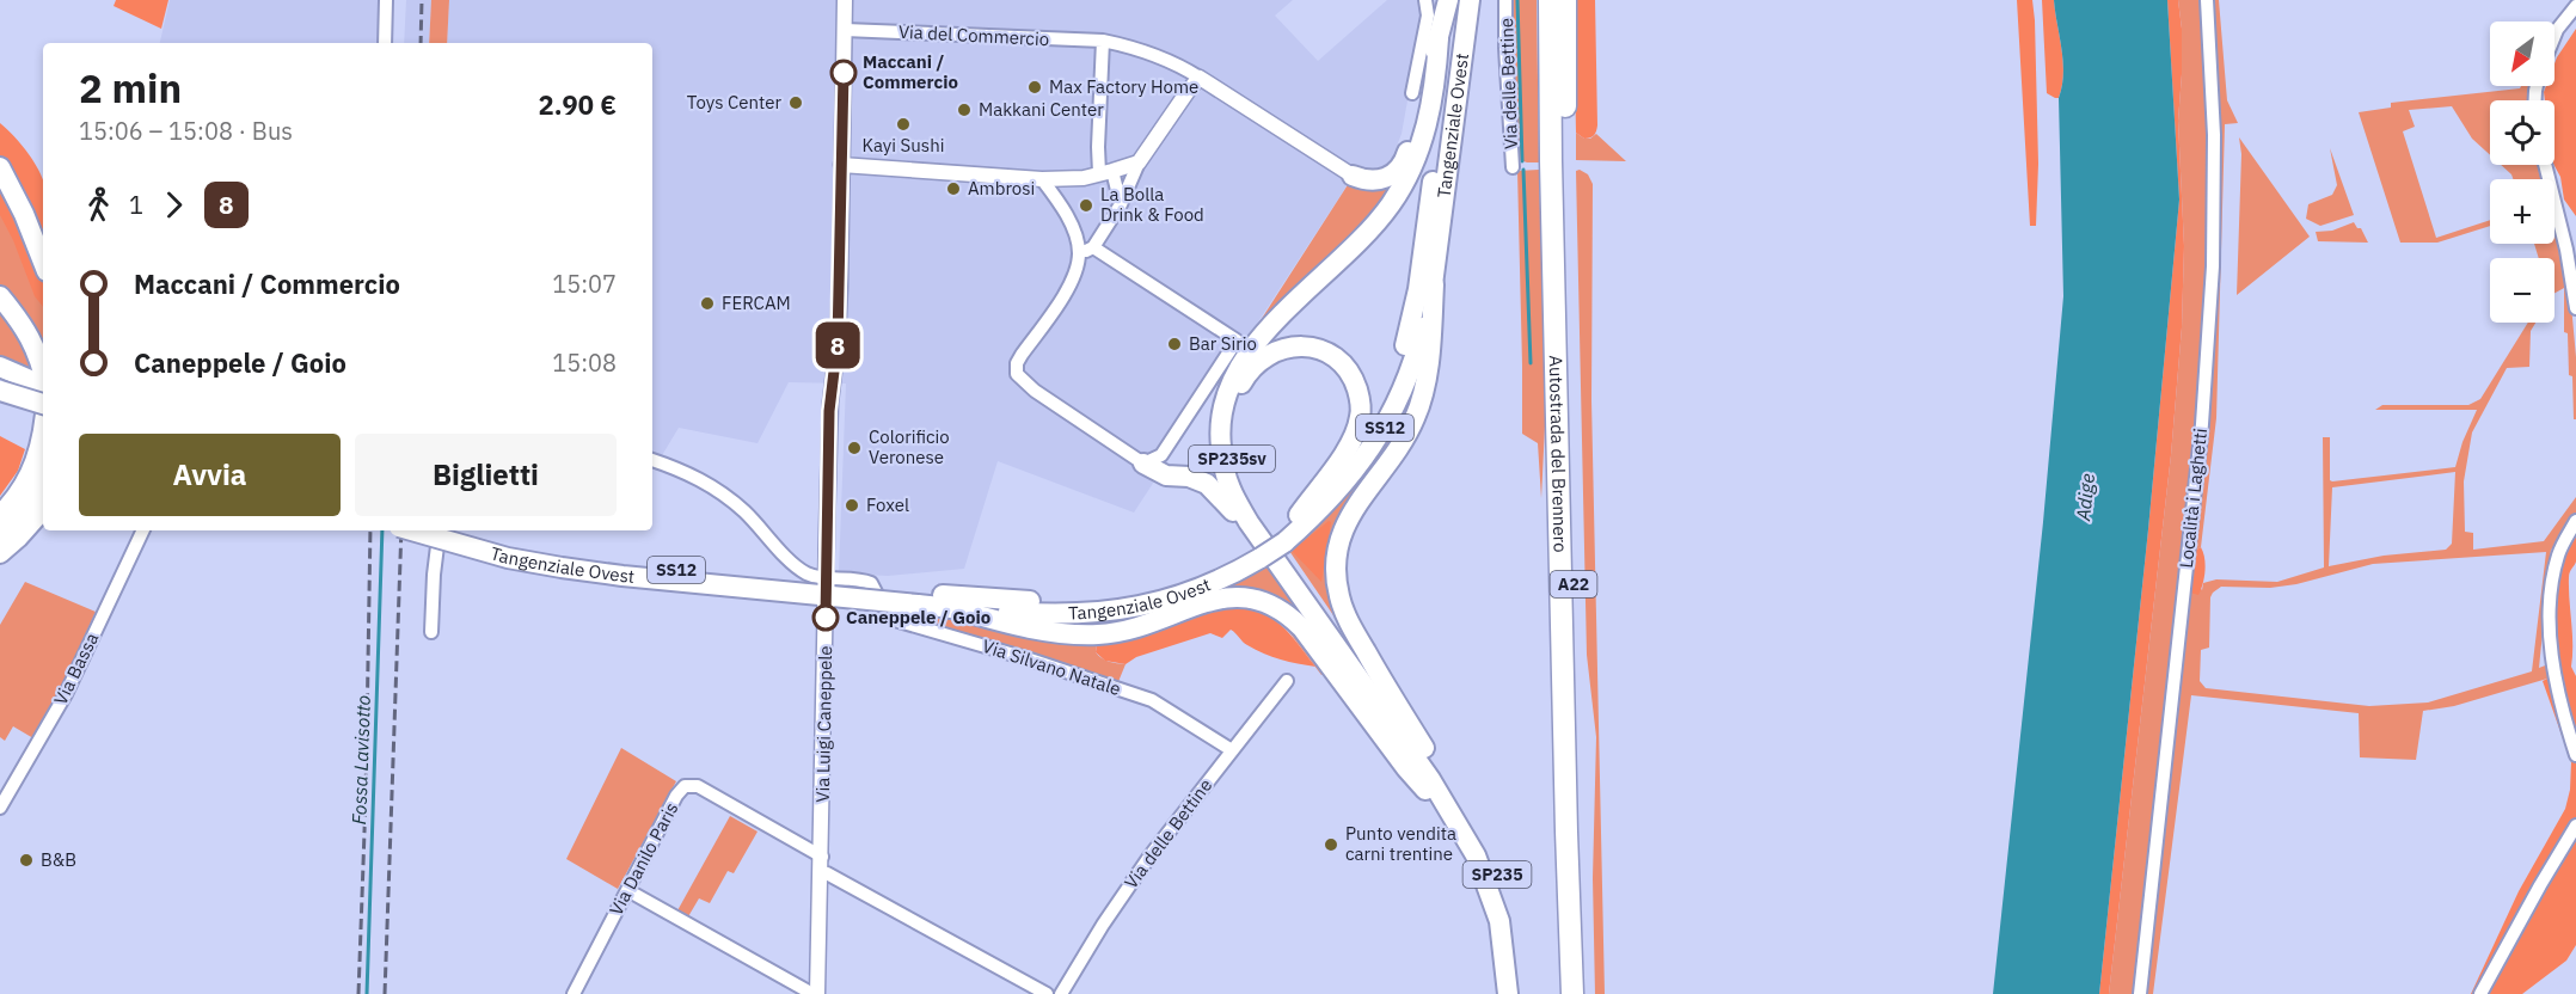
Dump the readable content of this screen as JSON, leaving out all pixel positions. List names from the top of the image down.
{
  "streets": {
    "highway": [
      "Tangenziale Ovest",
      "SS12",
      "Autostrada del Brennero",
      "SP235sv",
      "A22",
      "SP235"
    ],
    "street": [
      "Via del Commercio",
      "Via delle Bettine",
      "Località i Laghetti",
      "Via Silvano Natale",
      "Via Bassa",
      "Via Luigi Caneppele",
      "Via Danilo Paris"
    ]
  },
  "crossings": [
    ["Via del Commercio", "Via Luigi Caneppele"],
    ["Via delle Bettine", "Via Silvano Natale"],
    ["Tangenziale Ovest", "SP235sv"],
    ["SP235sv", "SP235"],
    ["Via Silvano Natale", "Via Luigi Caneppele"],
    ["Via Luigi Caneppele", "Via Danilo Paris"]
  ],
  "water": ["Adige", "Fossa Lavisotto"],
  "places": [
    "Maccani / Commercio",
    "Max Factory Home",
    "Toys Center",
    "Makkani Center",
    "Kayi Sushi",
    "Ambrosi",
    "La Bolla Drink & Food",
    "FERCAM",
    "Bar Sirio",
    "Colorificio Veronese",
    "Foxel",
    "Caneppele / Goio",
    "Punto vendita carni trentine",
    "B&B"
  ],
  "lines": ["bus line 8"],
  "north": "bottom left",
  "page": {
    "on_map": "8",
    "map_buttons": ["+", "−"],
    "heading": ["2 min", "15:06 – 15:08 · Bus", "2.90 €"],
    "legs": ["1", "8"],
    "list": [
      {
        "name": "Maccani / Commercio",
        "value": "15:07"
      },
      {
        "name": "Caneppele / Goio",
        "value": "15:08"
      }
    ],
    "buttons": ["Avvia", "Biglietti"]
  }
}
